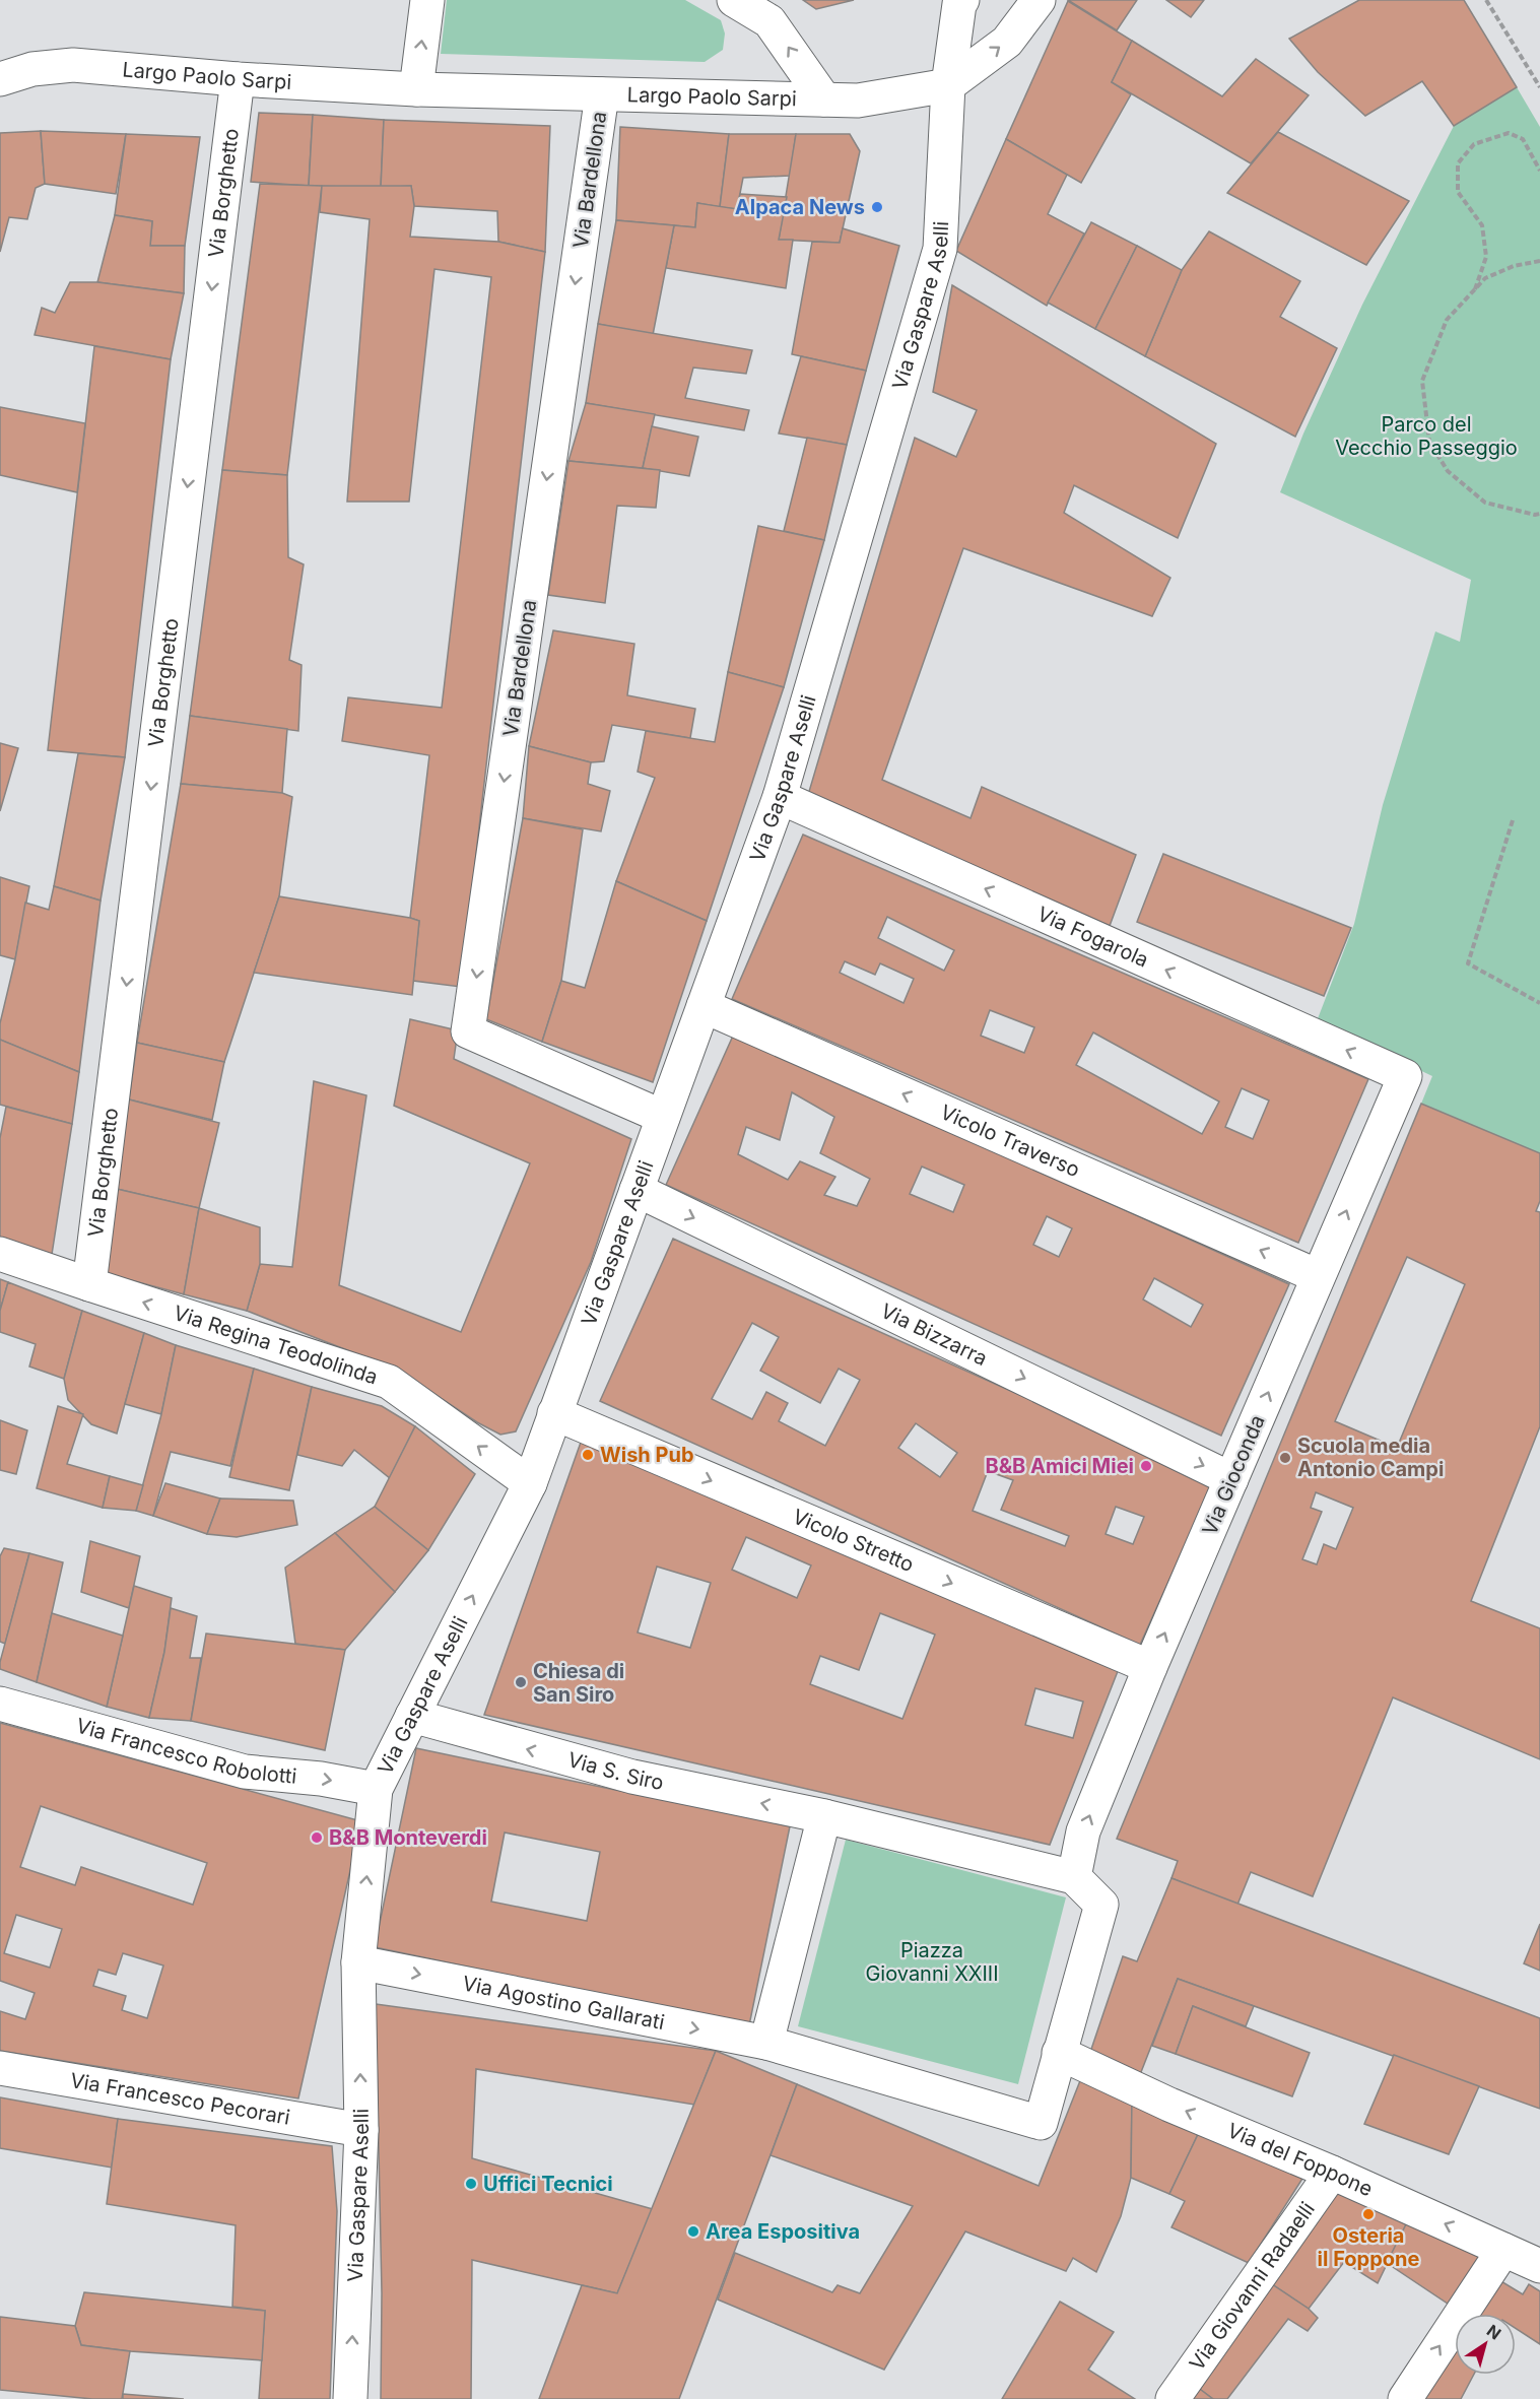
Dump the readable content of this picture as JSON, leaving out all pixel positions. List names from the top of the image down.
{
  "streets": {
    "street": [
      "Largo Paolo Sarpi",
      "Via Bardellona",
      "Via Borghetto",
      "Via Gaspare Aselli",
      "Via Fogarola",
      "Vicolo Traverso",
      "Via Bizzarra",
      "Via Regina Teodolinda",
      "Via Gioconda",
      "Vicolo Stretto",
      "Via Francesco Robolotti",
      "Via S. Siro",
      "Via Agostino Gallarati",
      "Via Francesco Pecorari",
      "Via del Foppone",
      "Via Giovanni Radaelli"
    ]
  },
  "crossings": [
    ["Largo Paolo Sarpi", "Via Bardellona"],
    ["Largo Paolo Sarpi", "Via Borghetto"],
    ["Largo Paolo Sarpi", "Via Gaspare Aselli"],
    ["Via Bardellona", "Via Gaspare Aselli"],
    ["Via Borghetto", "Via Regina Teodolinda"],
    ["Via Gaspare Aselli", "Via Fogarola"],
    ["Via Gaspare Aselli", "Vicolo Traverso"],
    ["Via Gaspare Aselli", "Via Bizzarra"],
    ["Via Gaspare Aselli", "Via Regina Teodolinda"],
    ["Via Gaspare Aselli", "Vicolo Stretto"],
    ["Via Gaspare Aselli", "Via Francesco Robolotti"],
    ["Via Gaspare Aselli", "Via S. Siro"],
    ["Via Gaspare Aselli", "Via Agostino Gallarati"],
    ["Via Gaspare Aselli", "Via Francesco Pecorari"],
    ["Via Fogarola", "Via Gioconda"],
    ["Vicolo Traverso", "Via Gioconda"],
    ["Via Bizzarra", "Via Gioconda"],
    ["Via Gioconda", "Vicolo Stretto"],
    ["Via del Foppone", "Via Giovanni Radaelli"]
  ],
  "one_way": [
    "Via Bardellona",
    "Via Borghetto",
    "Via Fogarola",
    "Vicolo Traverso",
    "Via Bizzarra",
    "Via Regina Teodolinda",
    "Via Gioconda",
    "Via Francesco Robolotti",
    "Via S. Siro",
    "Via Agostino Gallarati",
    "Via del Foppone"
  ],
  "parks": ["Parco del Vecchio Passeggio", "Piazza Giovanni XXIII"],
  "places": [
    "Alpaca News",
    "Wish Pub",
    "Scuola media Antonio Campi",
    "B&B Amici Miei",
    "Chiesa di San Siro",
    "B&B Monteverdi",
    "Uffici Tecnici",
    "Osteria il Foppone",
    "Area Espositiva"
  ],
  "north": "top right"
}
